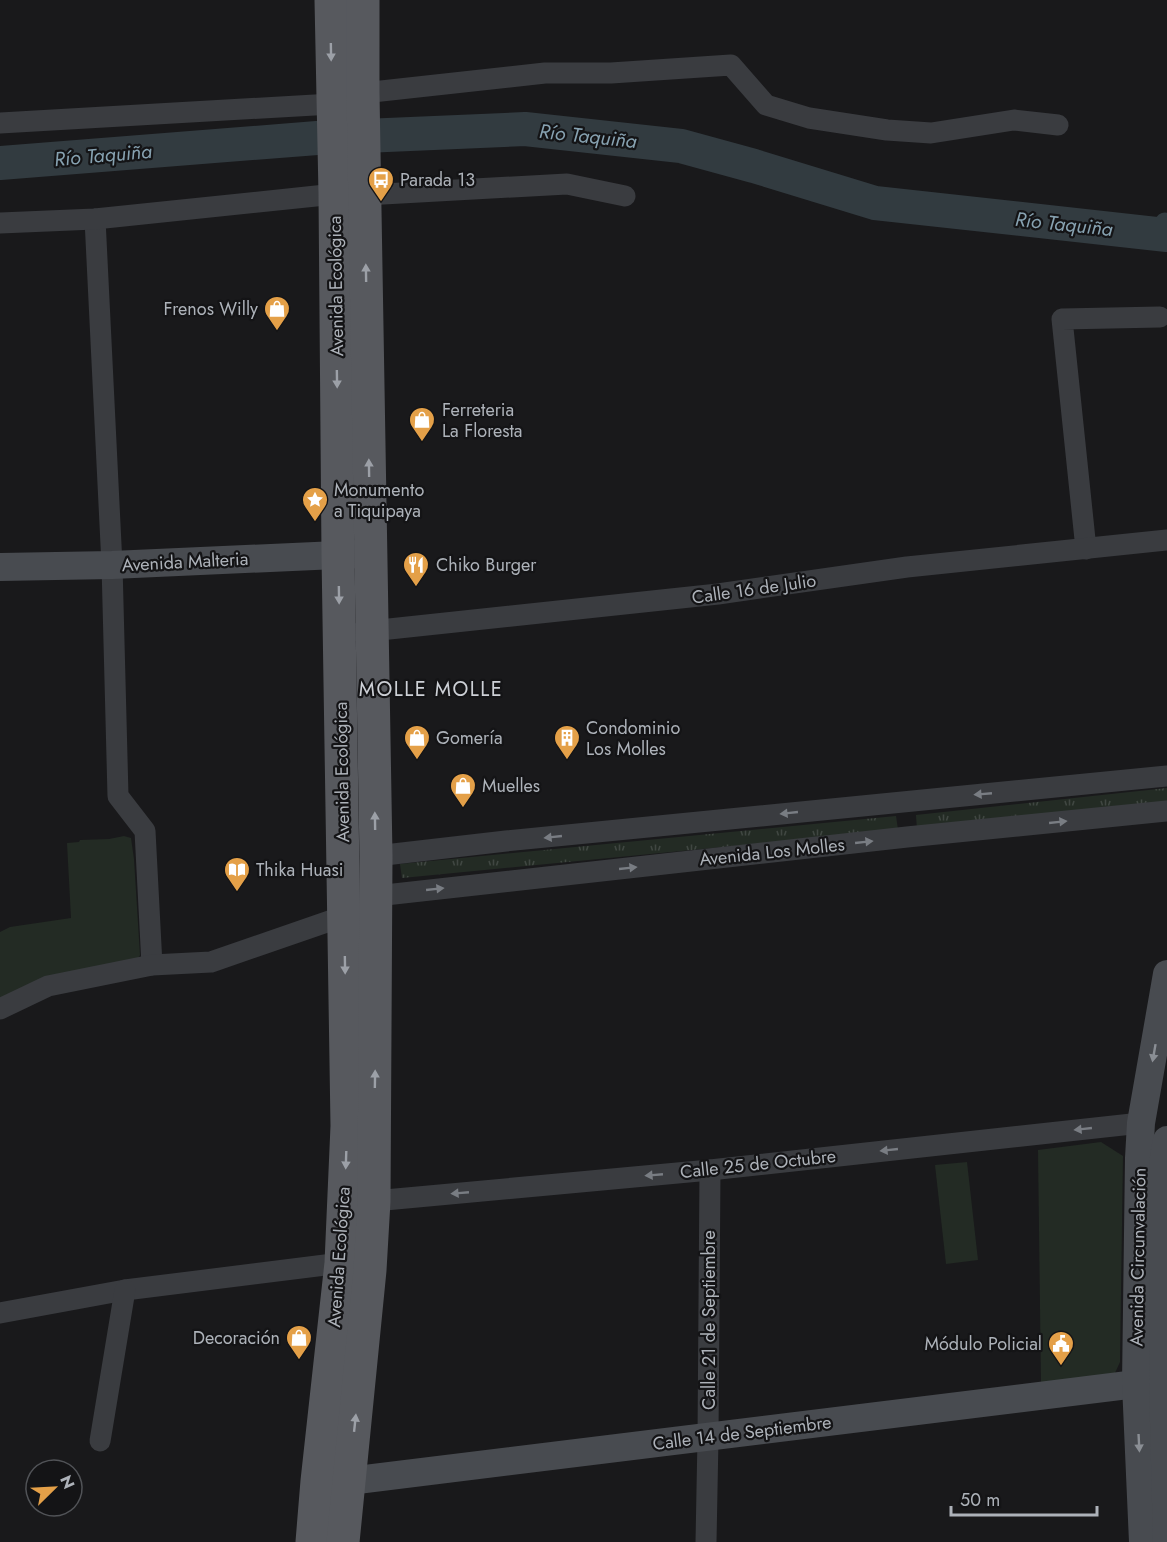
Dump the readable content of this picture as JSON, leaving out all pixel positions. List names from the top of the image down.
{
  "streets": {
    "main road": ["Avenida Ecológica"],
    "street": [
      "Avenida Malteria",
      "Calle 16 de Julio",
      "Avenida Los Molles",
      "Calle 25 de Octubre",
      "Avenida Circunvalación",
      "Calle 21 de Septiembre",
      "Calle 14 de Septiembre"
    ]
  },
  "crossings": [
    ["Avenida Ecológica", "Avenida Malteria"],
    ["Avenida Ecológica", "Calle 16 de Julio"],
    ["Avenida Ecológica", "Avenida Los Molles"],
    ["Avenida Ecológica", "Calle 25 de Octubre"],
    ["Avenida Ecológica", "Calle 14 de Septiembre"],
    ["Calle 25 de Octubre", "Avenida Circunvalación"],
    ["Calle 25 de Octubre", "Calle 21 de Septiembre"],
    ["Avenida Circunvalación", "Calle 14 de Septiembre"],
    ["Calle 21 de Septiembre", "Calle 14 de Septiembre"]
  ],
  "one_way": ["Calle 25 de Octubre"],
  "districts": ["MOLLE MOLLE"],
  "water": ["Río Taquiña"],
  "places": {
    "bus stop": ["Parada 13"],
    "shop": [
      "Frenos Willy",
      "Ferreteria La Floresta",
      "Gomería",
      "Muelles",
      "Decoración"
    ],
    "place": ["Monumento a Tiquipaya"],
    "restaurant": ["Chiko Burger"],
    "building": ["Condominio Los Molles"],
    "library": ["Thika Huasi"],
    "public building": ["Módulo Policial"]
  },
  "scale_bar": "50 m",
  "north": "top right"
}
